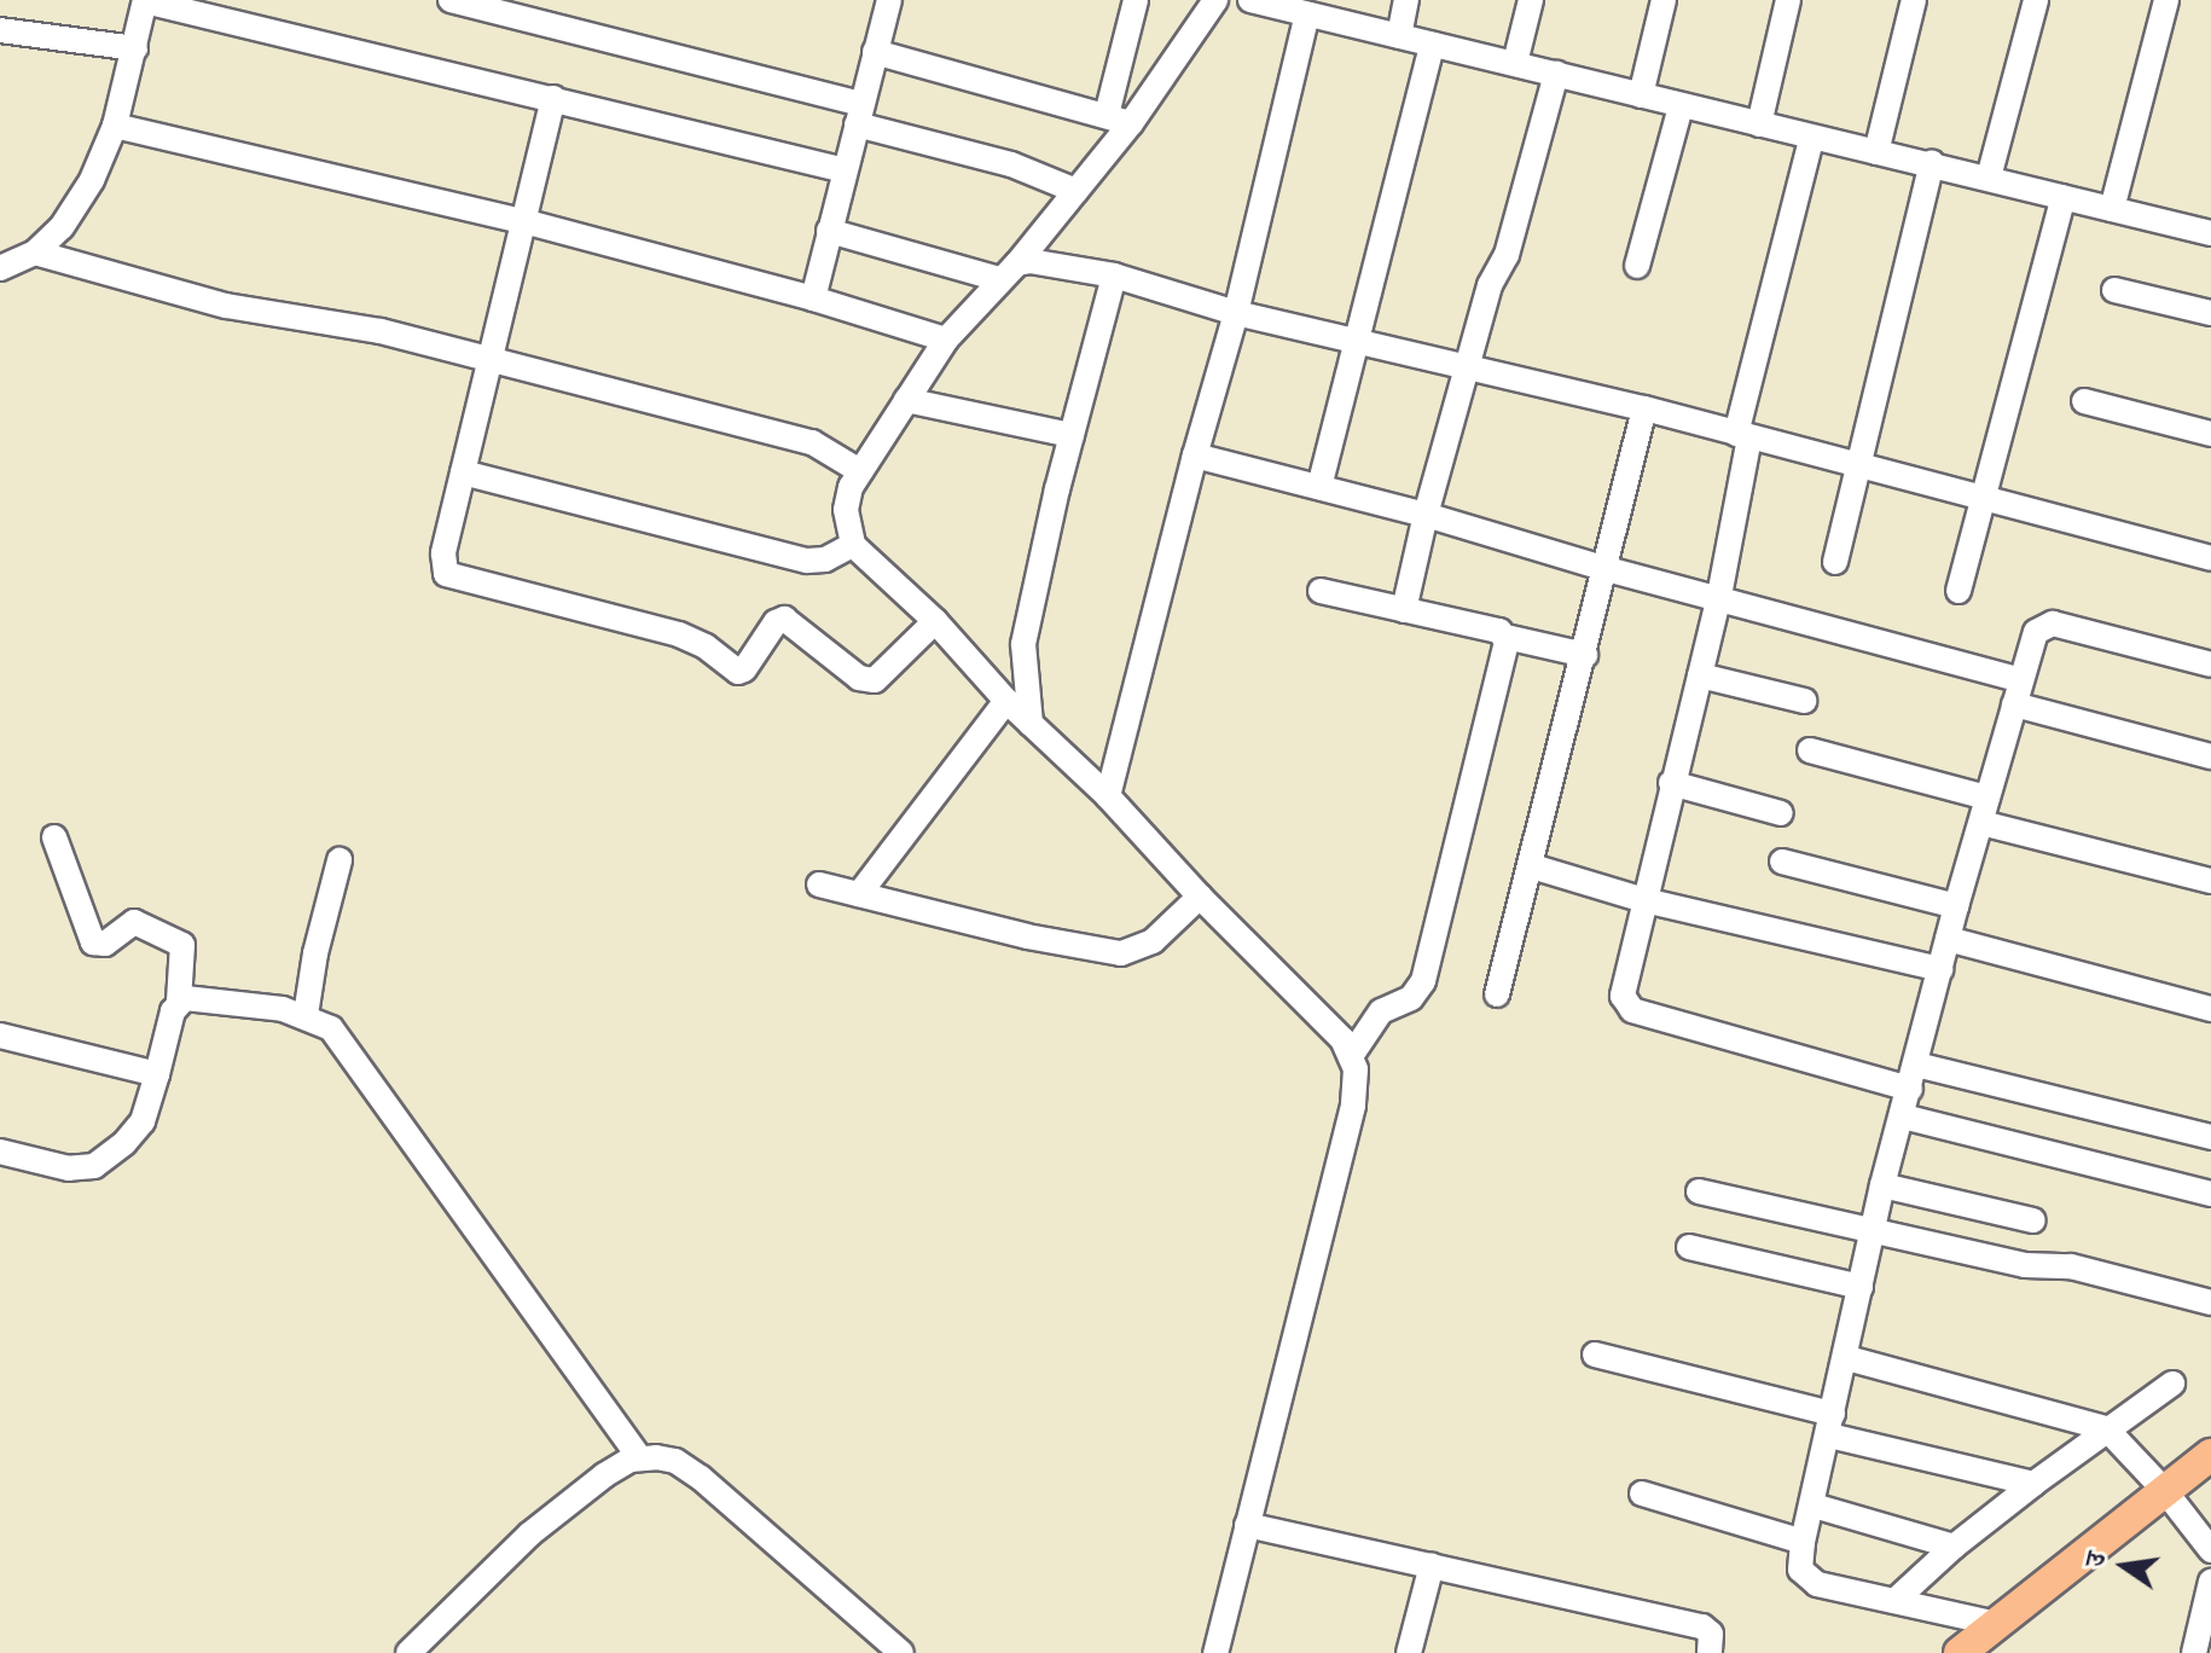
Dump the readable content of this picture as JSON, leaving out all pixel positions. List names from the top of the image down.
{
  "north": "left"
}
